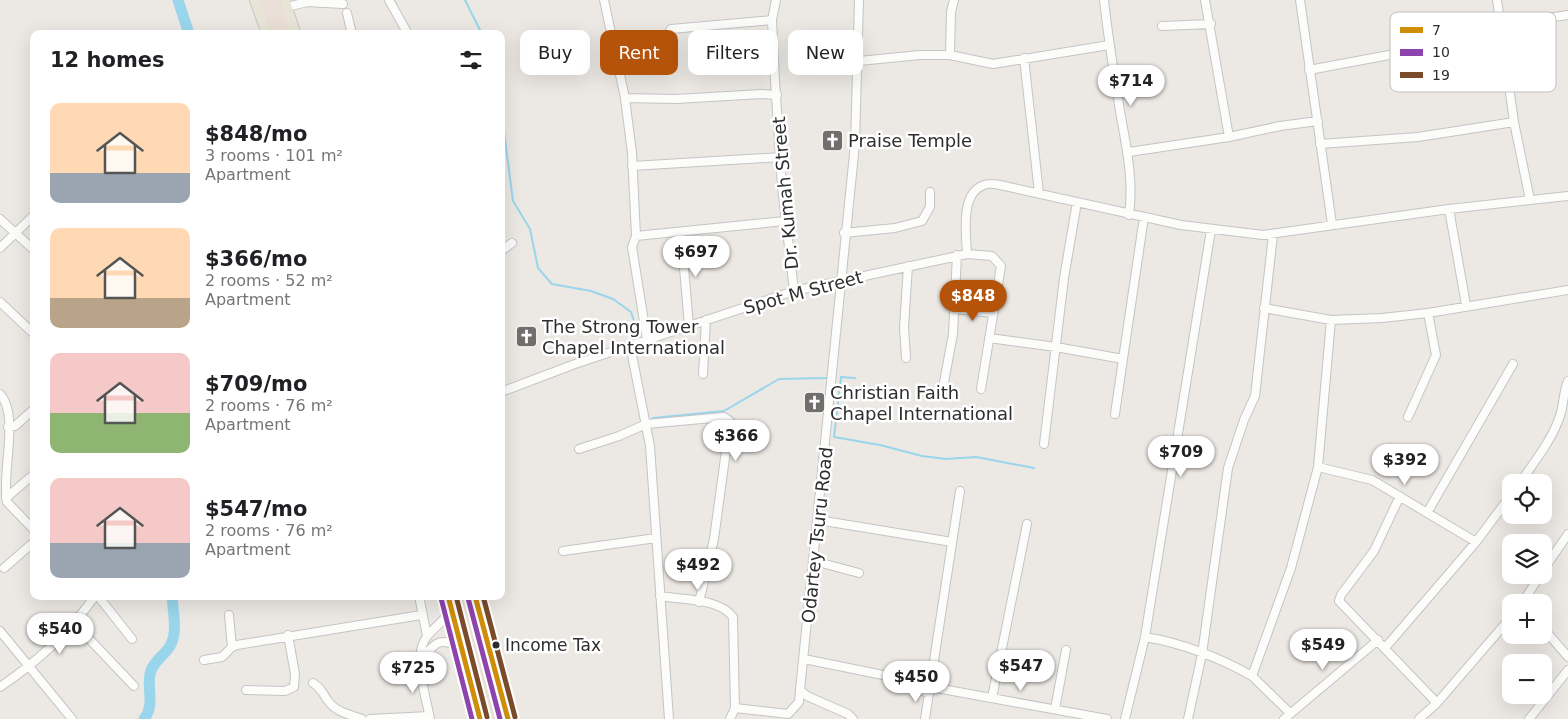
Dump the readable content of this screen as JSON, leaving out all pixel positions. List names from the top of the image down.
{
  "streets": {
    "street": ["Dr. Kumah Street", "Spot M Street", "Odartey Tsuru Road"]
  },
  "crossings": [
    ["Dr. Kumah Street", "Spot M Street"],
    ["Spot M Street", "Odartey Tsuru Road"]
  ],
  "places": {
    "church": ["Praise Temple", "The Strong Tower Chapel International", "Christian Faith Chapel International"],
    "other": ["Income Tax"]
  },
  "lines": ["transit line 7", "transit line 10", "transit line 19"],
  "legend": ["7", "10", "19"],
  "page": {
    "chip": [
      "Buy",
      "Rent",
      "Filters",
      "New"
    ],
    "heading": "12 homes",
    "price": [
      "$714",
      "$697",
      "$848",
      "$366",
      "$709",
      "$392",
      "$492",
      "$540",
      "$549",
      "$547",
      "$725",
      "$450"
    ],
    "list": [
      {
        "name": "$848/mo",
        "note": "3 rooms · 101 m² · Apartment"
      },
      {
        "name": "$366/mo",
        "note": "2 rooms · 52 m² · Apartment"
      },
      {
        "name": "$709/mo",
        "note": "2 rooms · 76 m² · Apartment"
      },
      {
        "name": "$547/mo",
        "note": "2 rooms · 76 m² · Apartment"
      }
    ],
    "map_buttons": ["+", "−"]
  }
}
